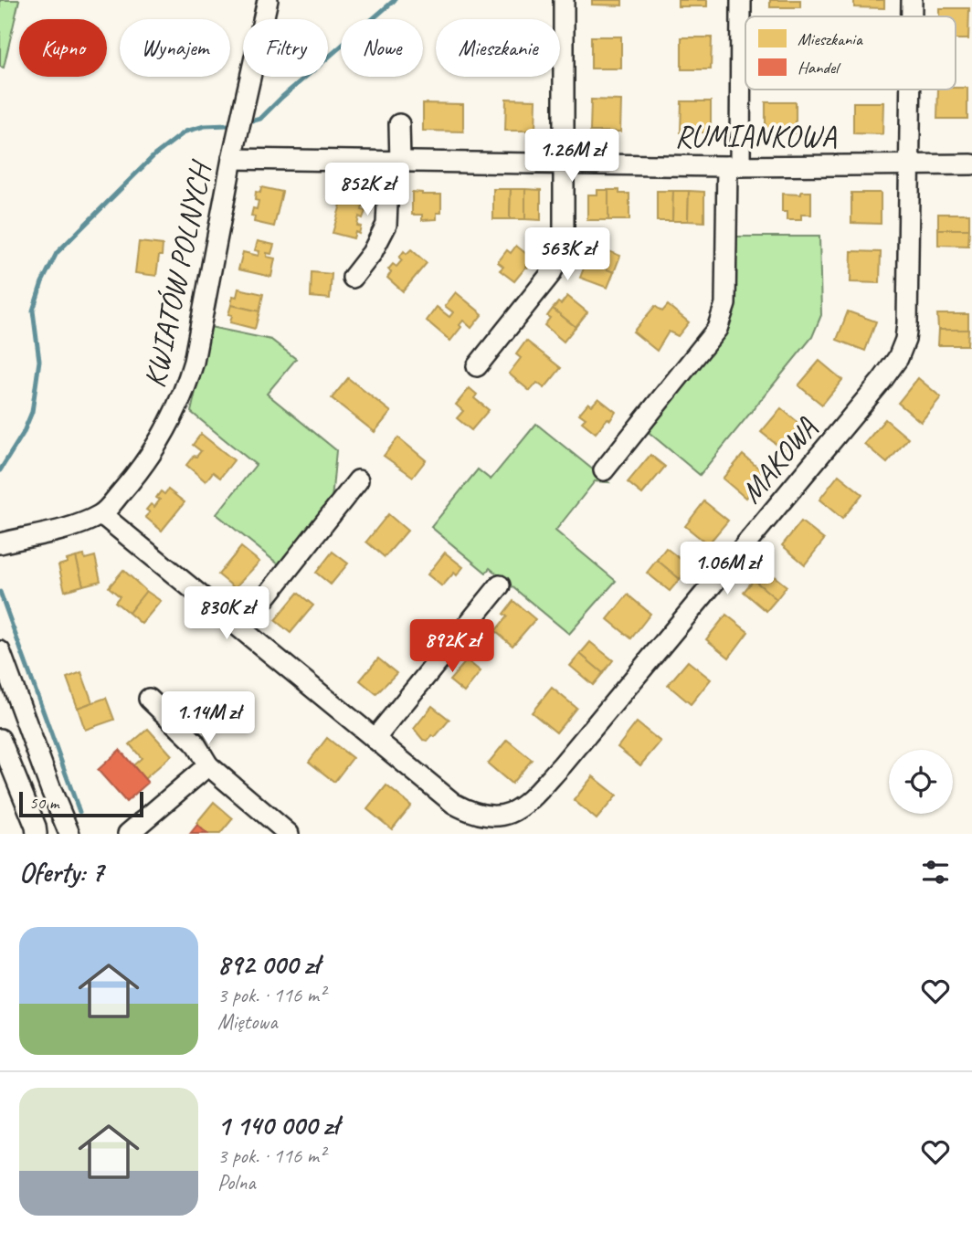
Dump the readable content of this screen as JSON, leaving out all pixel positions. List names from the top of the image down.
{
  "streets": {
    "street": ["RUMIANKOWA", "KWIATÓW POLNYCH", "MAKOWA"]
  },
  "crossings": [
    ["RUMIANKOWA", "KWIATÓW POLNYCH"],
    ["RUMIANKOWA", "MAKOWA"],
    ["KWIATÓW POLNYCH", "MAKOWA"]
  ],
  "legend": ["Mieszkania", "Handel"],
  "scale_bar": "50 m",
  "page": {
    "chip": [
      "Kupno",
      "Wynajem",
      "Filtry",
      "Nowe",
      "Mieszkanie"
    ],
    "price": [
      "1.26M zł",
      "852K zł",
      "563K zł",
      "1.06M zł",
      "830K zł",
      "892K zł",
      "1.14M zł"
    ],
    "scale": "50 m",
    "heading": "Oferty: 7",
    "list": [
      {
        "name": "892 000 zł",
        "note": "3 pok. · 116 m² · Miętowa"
      },
      {
        "name": "1 140 000 zł",
        "note": "3 pok. · 116 m² · Polna"
      }
    ]
  }
}
